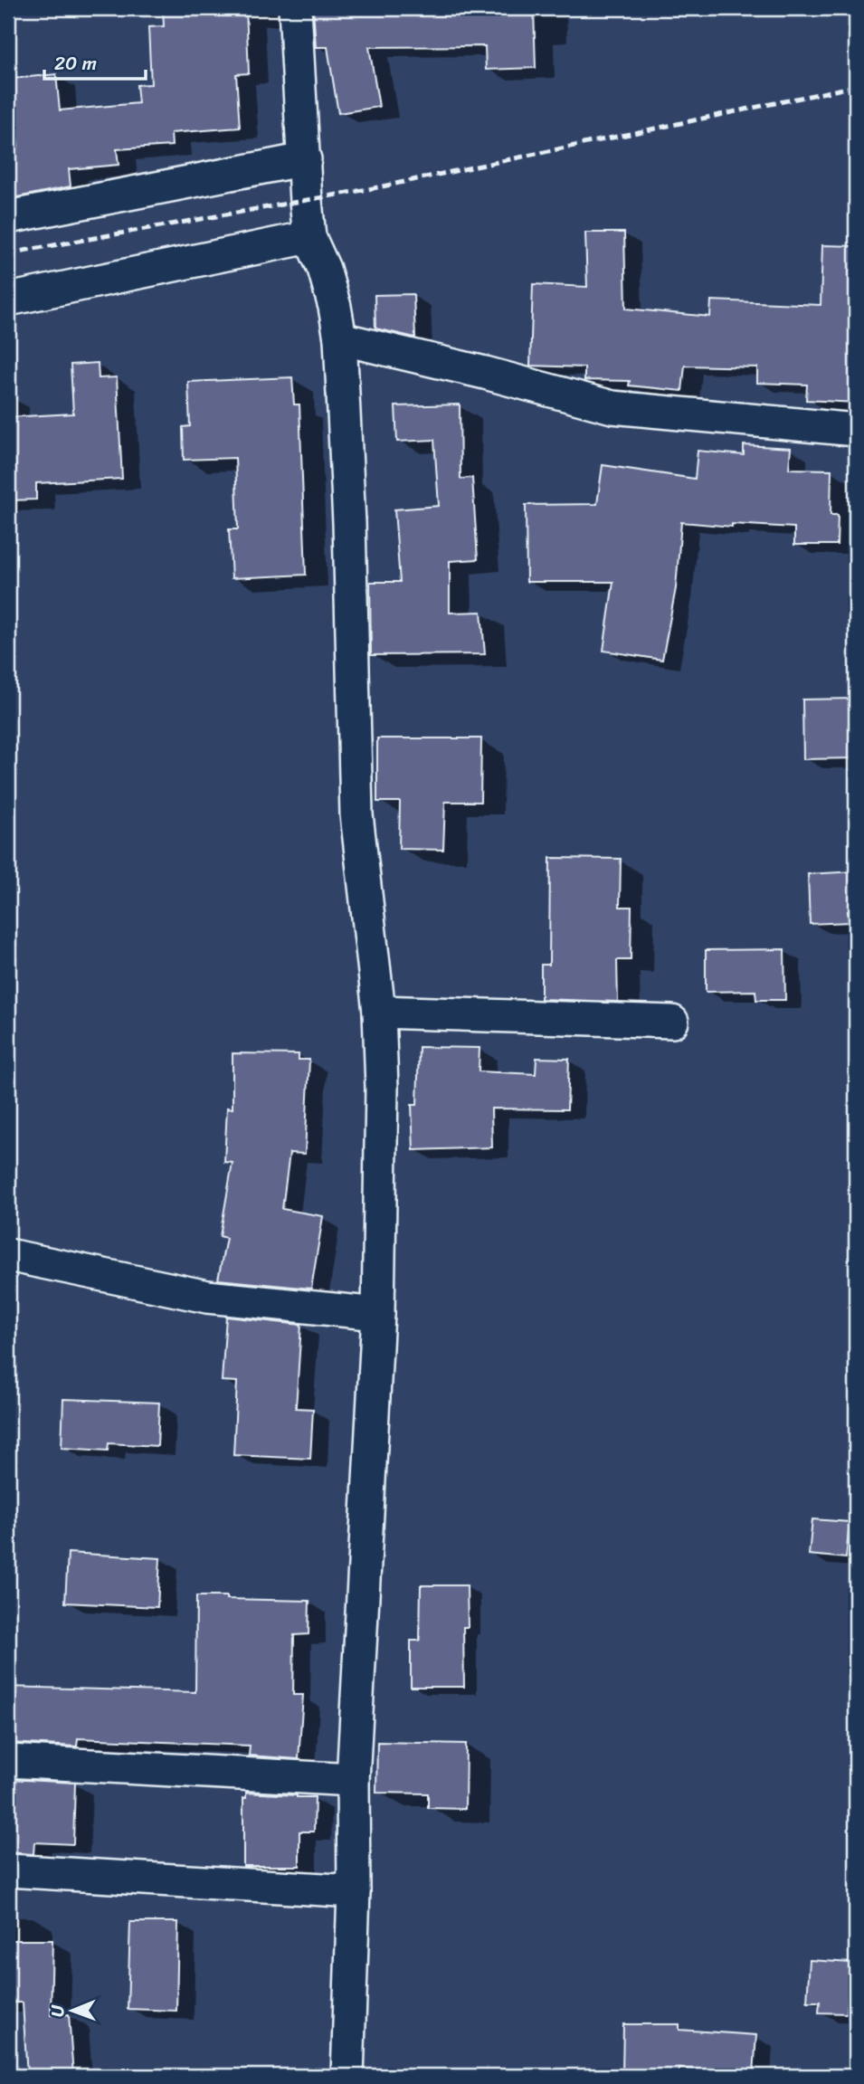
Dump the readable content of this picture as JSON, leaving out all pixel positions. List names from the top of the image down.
{
  "scale_bar": "20 m",
  "north": "left"
}
